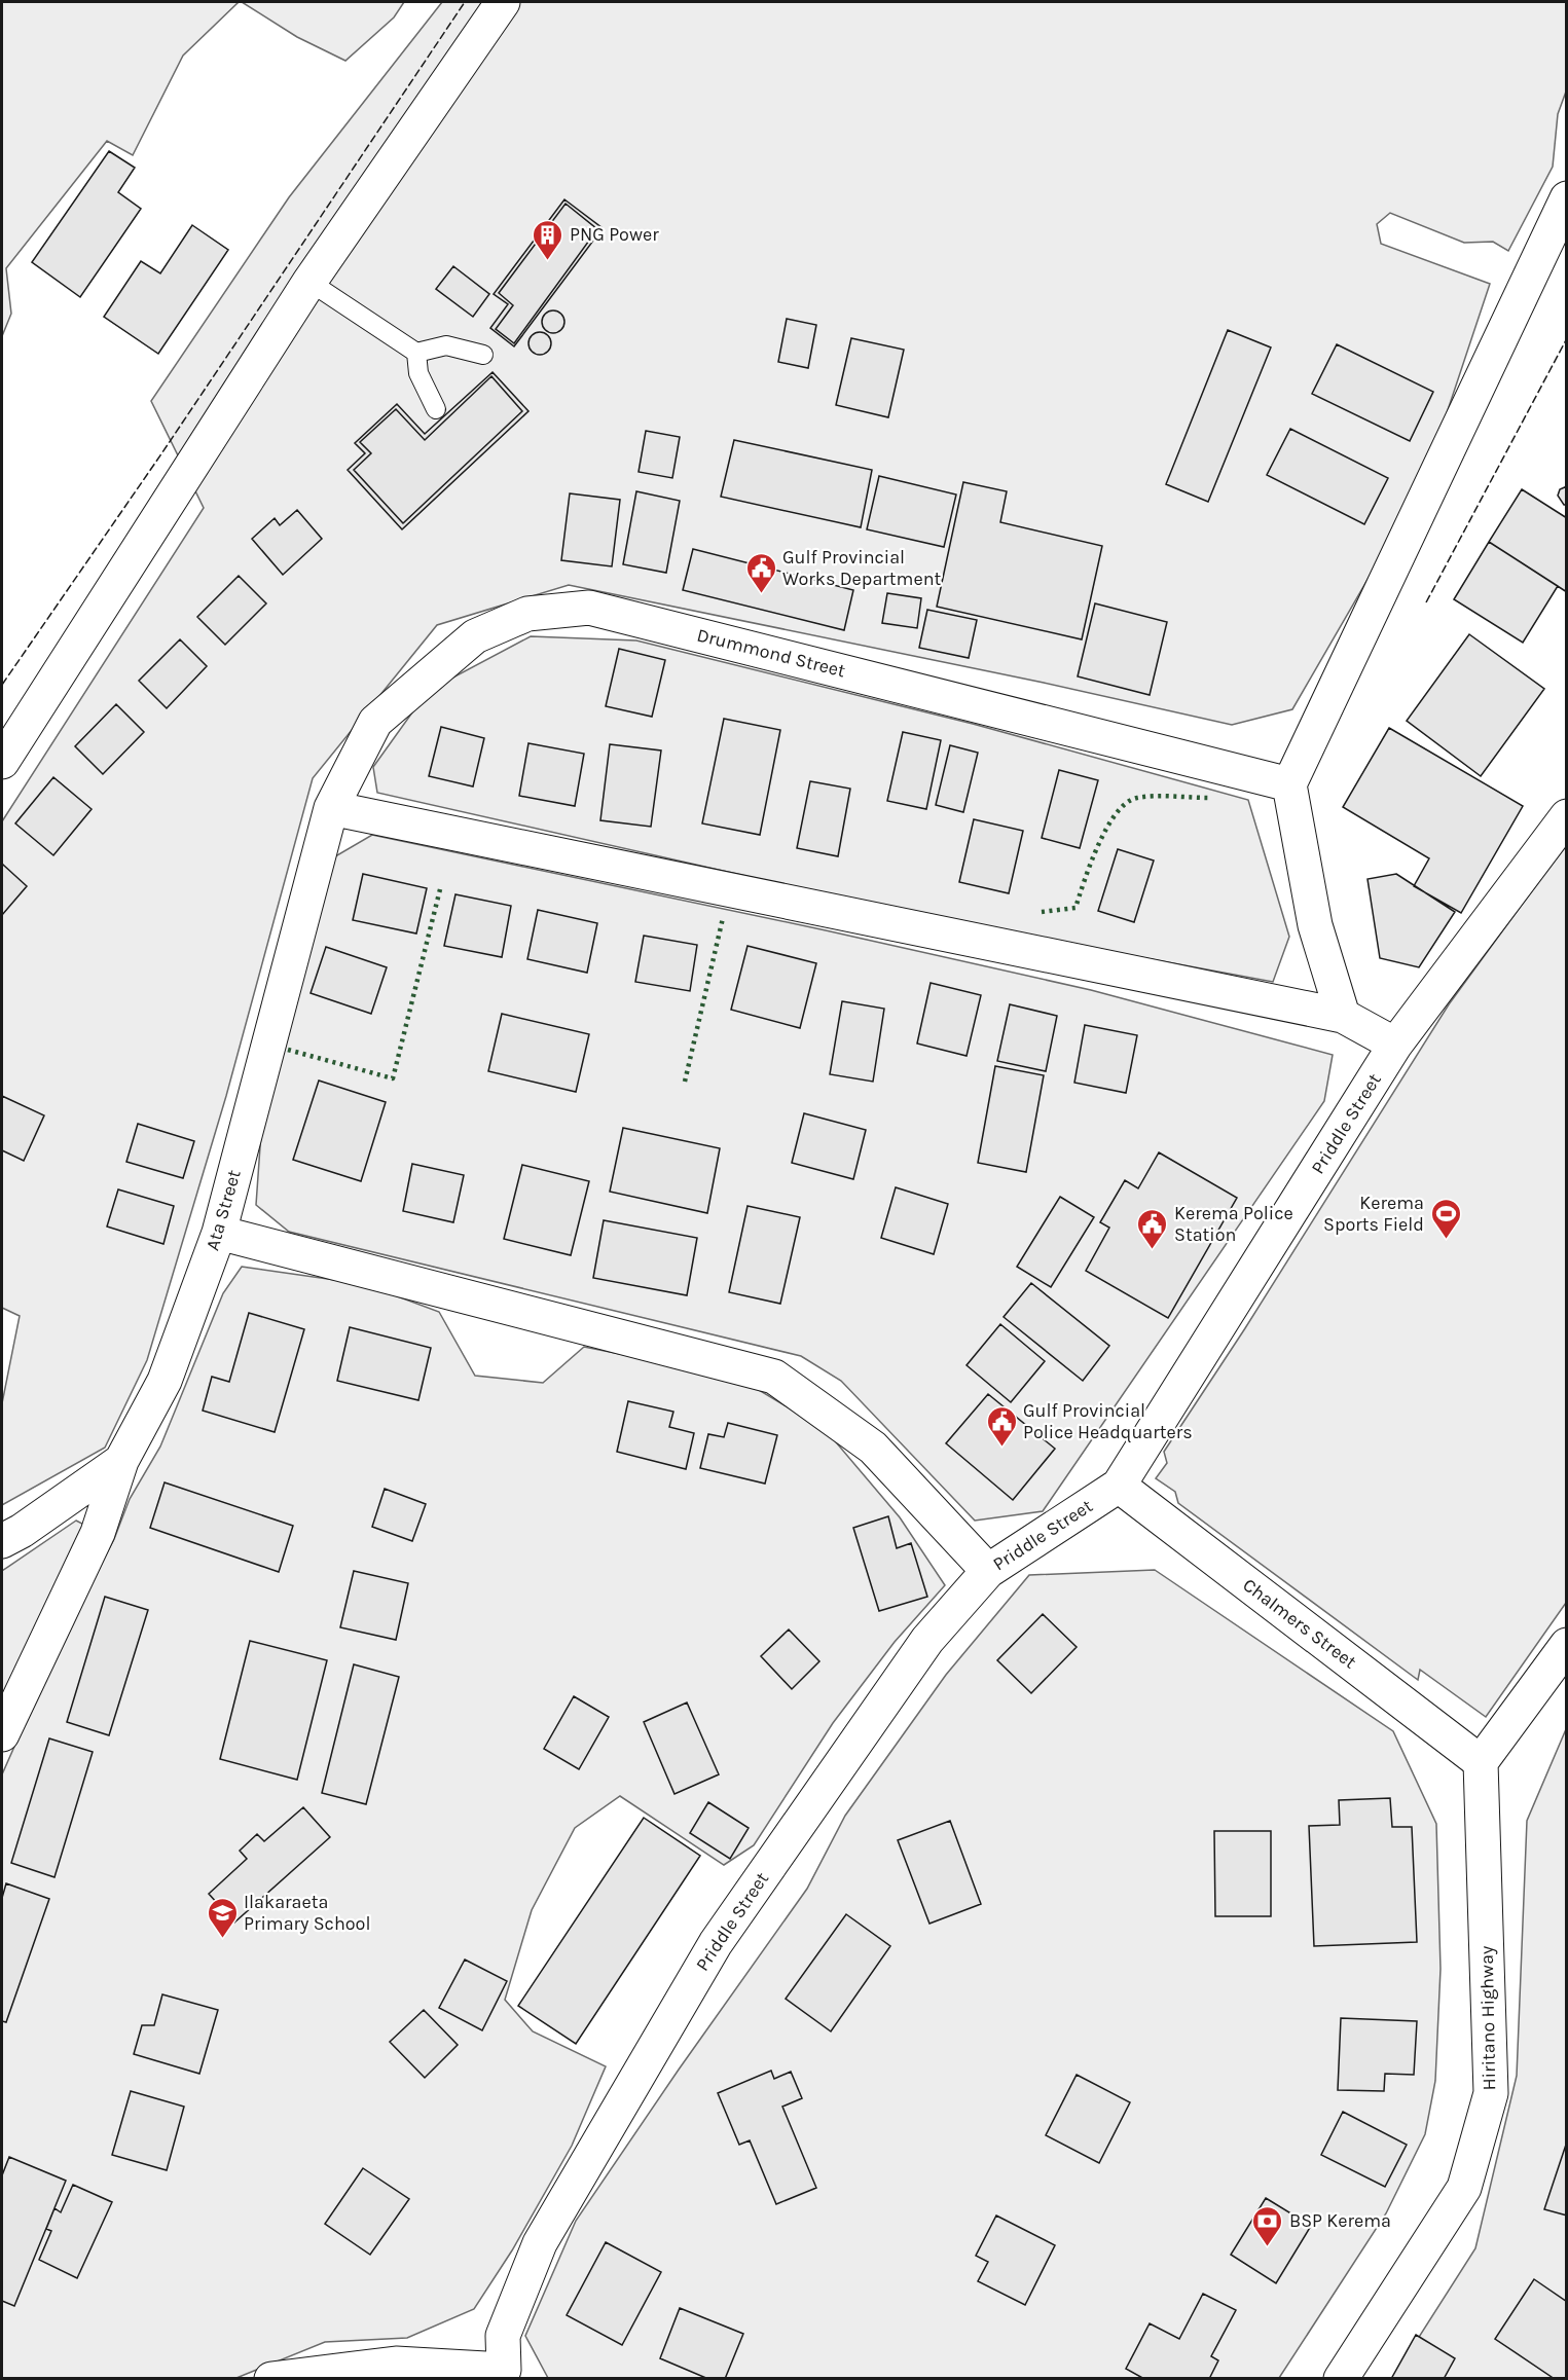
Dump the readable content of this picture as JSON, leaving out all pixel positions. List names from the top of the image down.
{
  "streets": {
    "main road": [
      "Drummond Street",
      "Priddle Street",
      "Ata Street",
      "Chalmers Street",
      "Hiritano Highway"
    ]
  },
  "crossings": [
    ["Drummond Street", "Ata Street"],
    ["Priddle Street", "Chalmers Street"],
    ["Chalmers Street", "Hiritano Highway"]
  ],
  "places": {
    "building": ["PNG Power"],
    "public building": ["Gulf Provincial Works Department", "Kerema Police Station", "Gulf Provincial Police Headquarters"],
    "sports": ["Kerema Sports Field"],
    "school or university": ["Ilakaraeta Primary School"],
    "bank": ["BSP Kerema"]
  }
}
